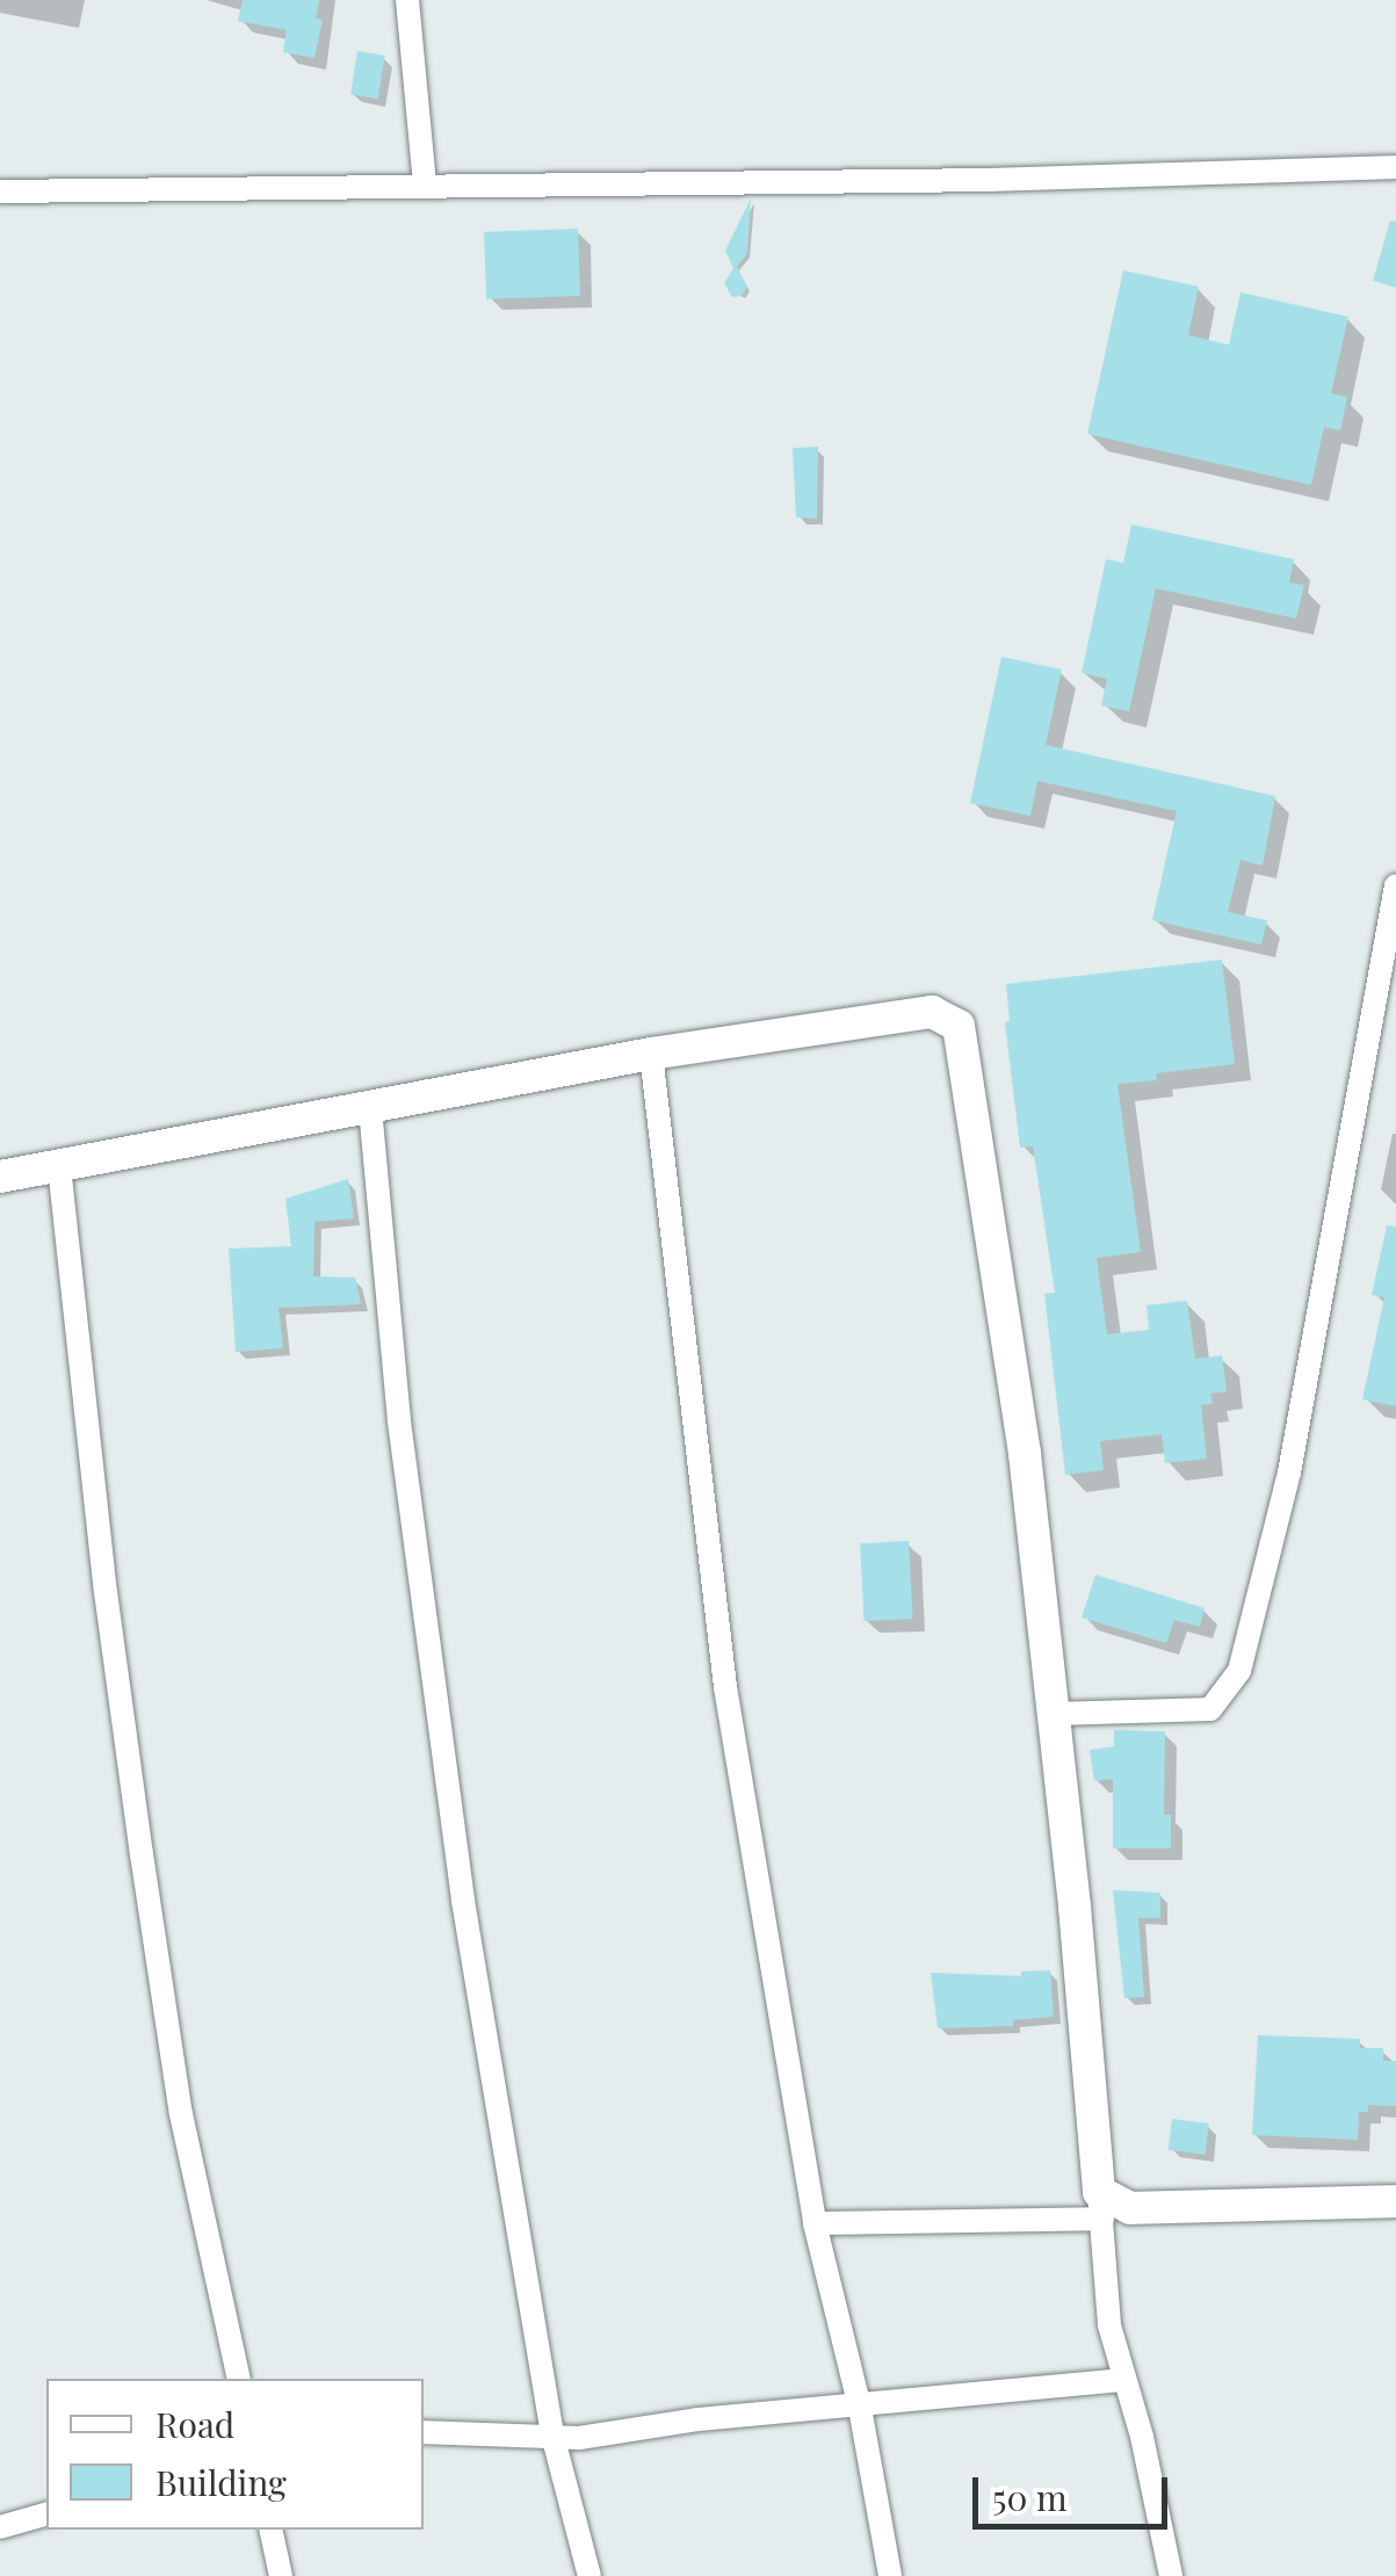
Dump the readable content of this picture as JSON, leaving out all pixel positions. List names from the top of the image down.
{
  "legend": ["Road", "Building"],
  "scale_bar": "50 m"
}
